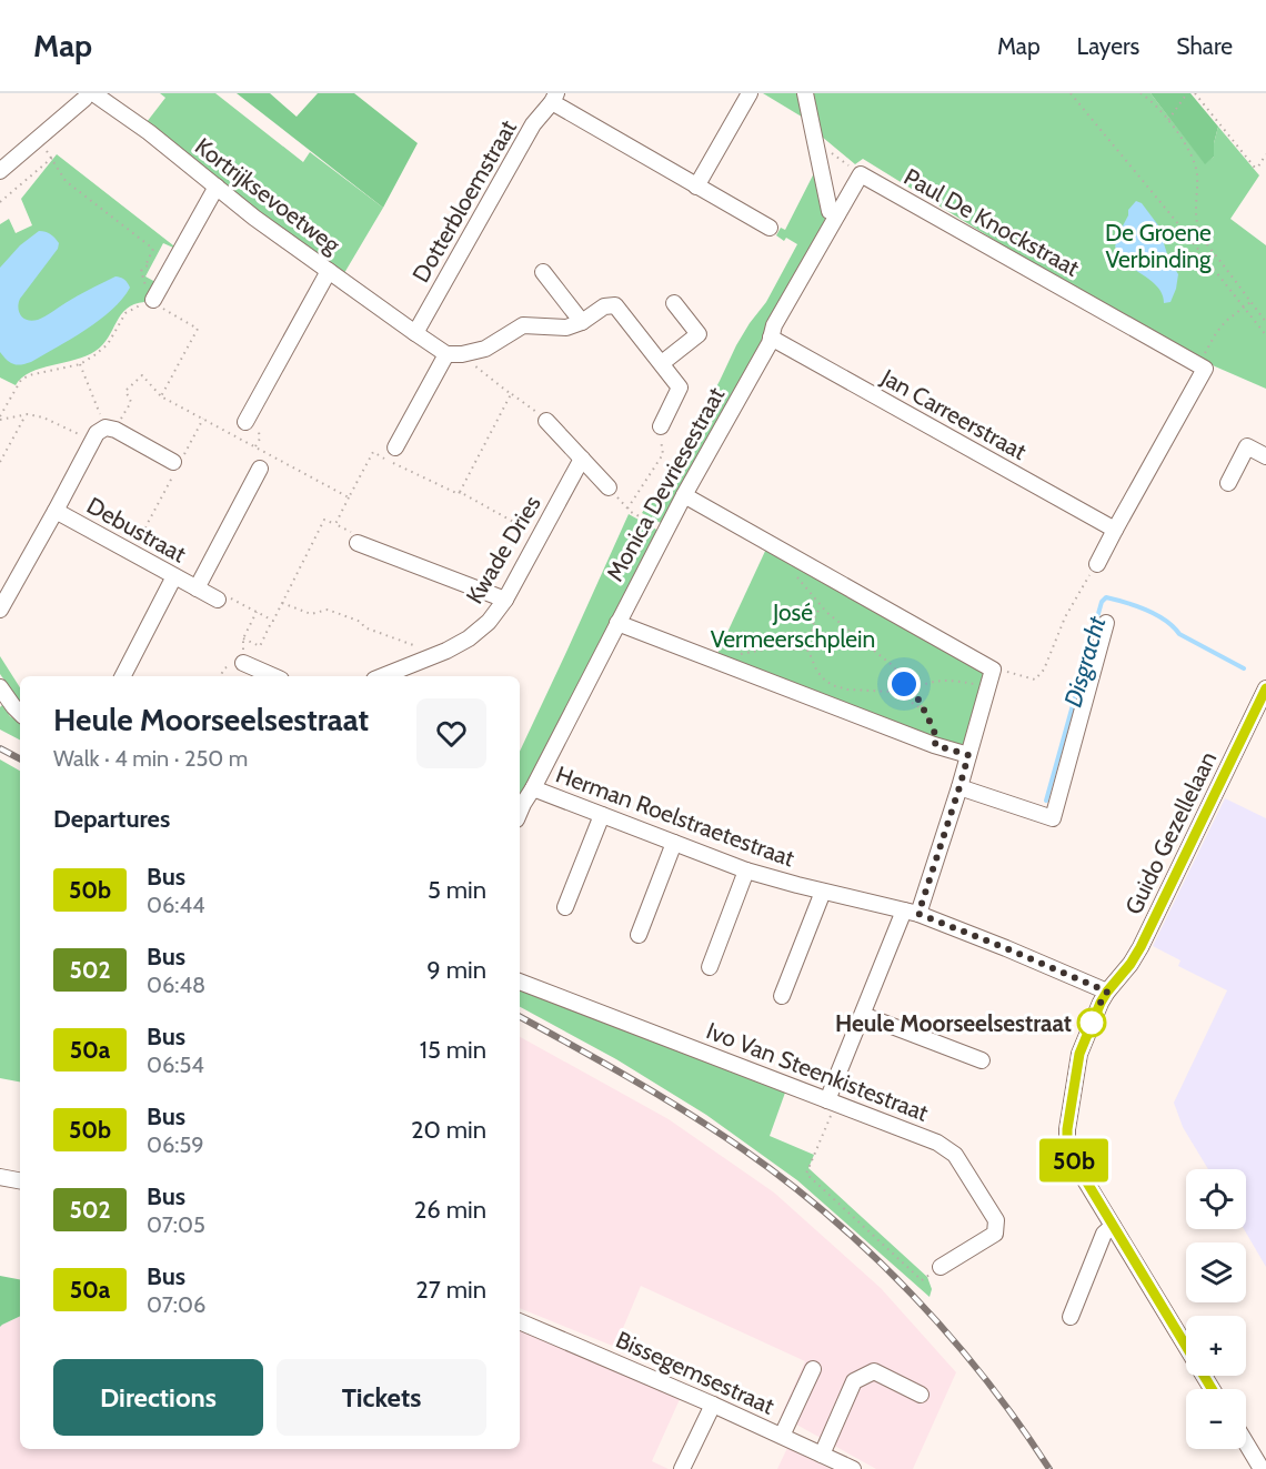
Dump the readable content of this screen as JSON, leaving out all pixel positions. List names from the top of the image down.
{
  "streets": {
    "street": [
      "Kortrijksevoetweg",
      "Dotterbloemstraat",
      "Paul De Knockstraat",
      "Jan Carreerstraat",
      "Monica Devriesestraat",
      "Debustraat",
      "Kwade Dries",
      "Herman Roelstraetestraat",
      "Guido Gezellelaan",
      "Ivo Van Steenkistestraat",
      "Bissegemsestraat"
    ]
  },
  "crossings": [
    ["Kortrijksevoetweg", "Dotterbloemstraat"],
    ["Paul De Knockstraat", "Monica Devriesestraat"],
    ["Jan Carreerstraat", "Monica Devriesestraat"],
    ["Monica Devriesestraat", "Herman Roelstraetestraat"],
    ["Herman Roelstraetestraat", "Guido Gezellelaan"]
  ],
  "water": ["Disgracht"],
  "parks": ["De Groene Verbinding", "José Vermeerschplein"],
  "places": ["Heule Moorseelsestraat"],
  "lines": ["bus line 50b"],
  "page": {
    "header": "Map",
    "nav": ["Map", "Layers", "Share"],
    "on_map": "50b",
    "heading": [
      ["Heule Moorseelsestraat", "Walk · 4 min · 250 m"],
      "Departures"
    ],
    "list": [
      {
        "mark": "50b",
        "name": "Bus",
        "note": "06:44",
        "value": "5 min"
      },
      {
        "mark": "502",
        "name": "Bus",
        "note": "06:48",
        "value": "9 min"
      },
      {
        "mark": "50a",
        "name": "Bus",
        "note": "06:54",
        "value": "15 min"
      },
      {
        "mark": "50b",
        "name": "Bus",
        "note": "06:59",
        "value": "20 min"
      },
      {
        "mark": "502",
        "name": "Bus",
        "note": "07:05",
        "value": "26 min"
      },
      {
        "mark": "50a",
        "name": "Bus",
        "note": "07:06",
        "value": "27 min"
      }
    ],
    "map_buttons": ["+", "−"],
    "buttons": ["Directions", "Tickets"]
  }
}
